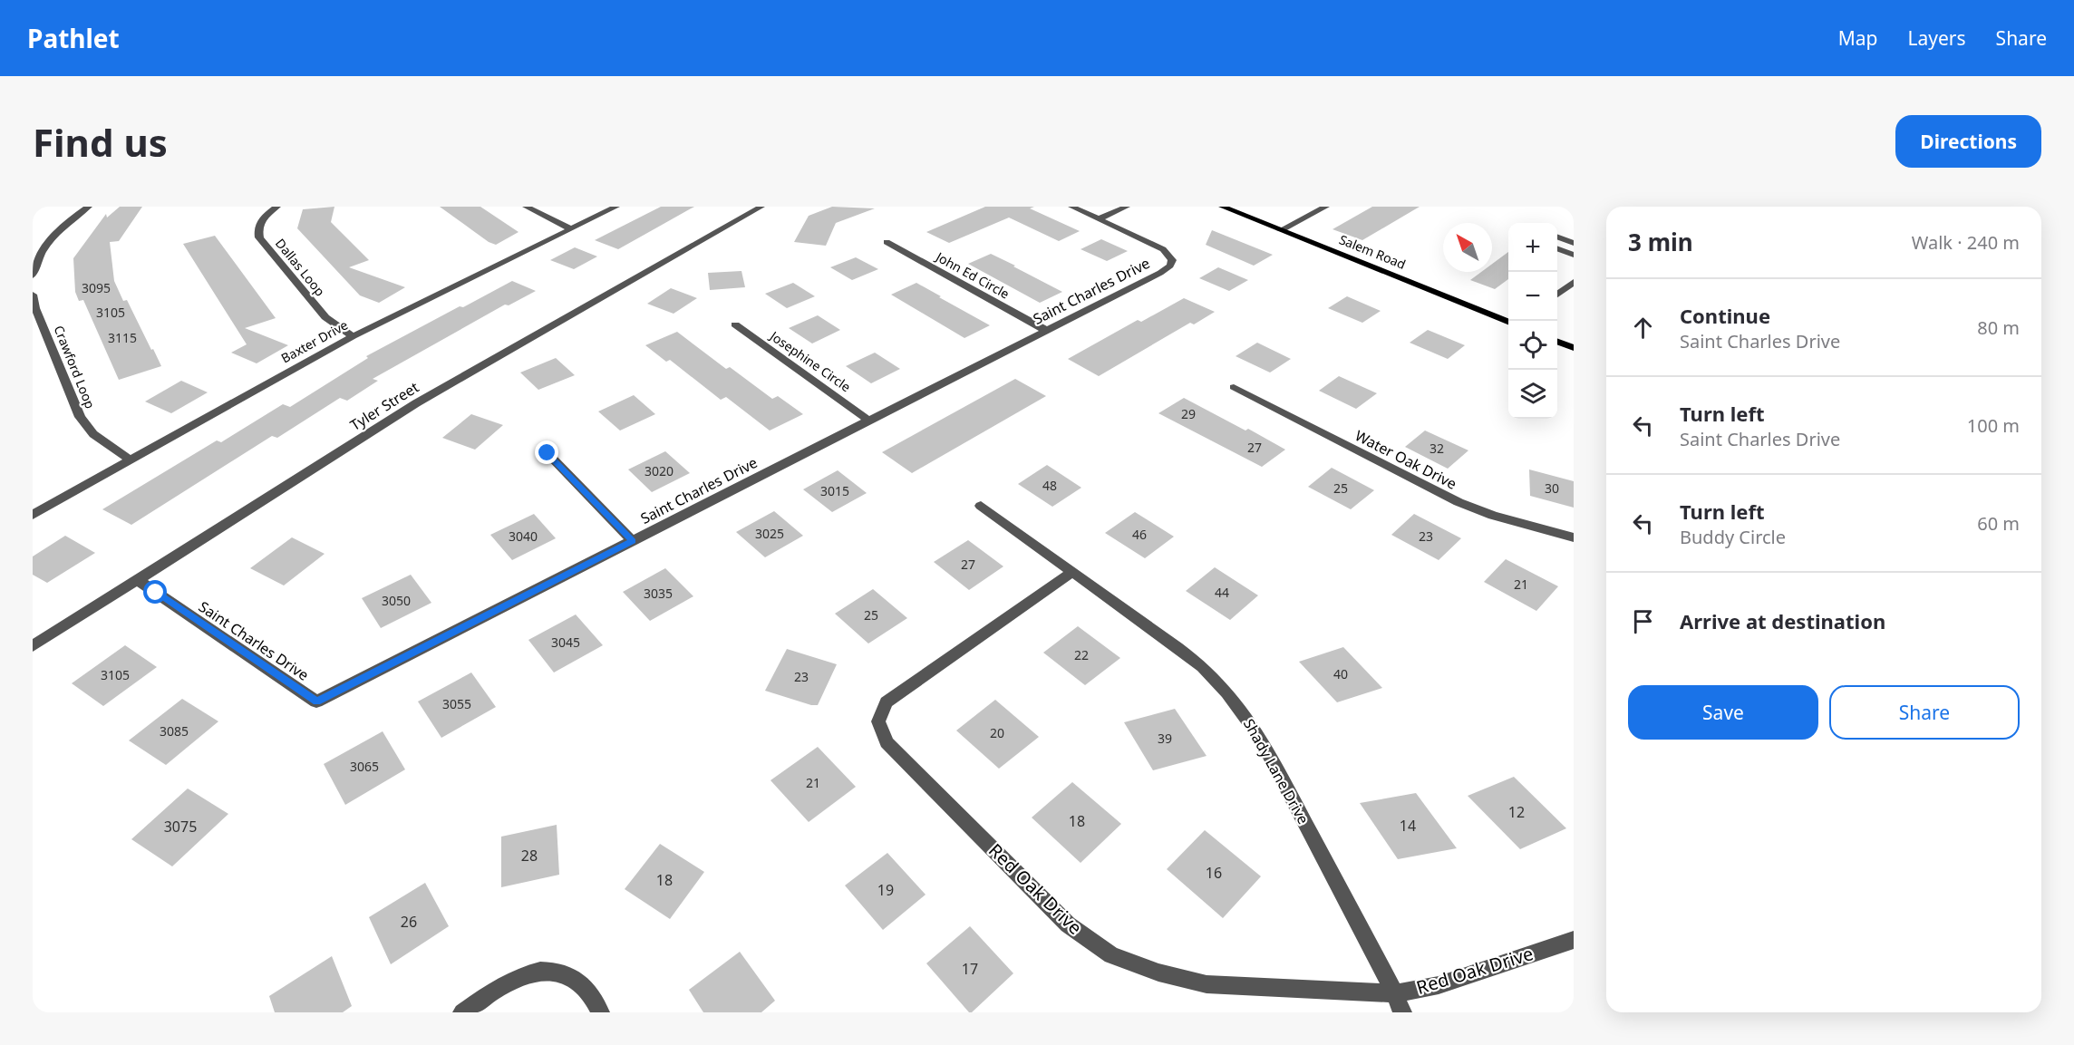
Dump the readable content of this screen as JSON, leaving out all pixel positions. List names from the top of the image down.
{
  "streets": {
    "main road": ["Salem Road"],
    "street": [
      "Dallas Loop",
      "John Ed Circle",
      "Saint Charles Drive",
      "Baxter Drive",
      "Josephine Circle",
      "Crawford Loop",
      "Tyler Street",
      "Water Oak Drive",
      "Shady Lane Drive",
      "Red Oak Drive"
    ]
  },
  "crossings": [
    ["Dallas Loop", "Baxter Drive"],
    ["John Ed Circle", "Saint Charles Drive"],
    ["Saint Charles Drive", "Josephine Circle"],
    ["Saint Charles Drive", "Tyler Street"],
    ["Baxter Drive", "Crawford Loop"],
    ["Shady Lane Drive", "Red Oak Drive"]
  ],
  "house_numbers": [
    "3095",
    "3105",
    "3115",
    "29",
    "27",
    "32",
    "3020",
    "48",
    "25",
    "30",
    "3015",
    "3025",
    "46",
    "3040",
    "23",
    "27",
    "21",
    "44",
    "3035",
    "3050",
    "25",
    "3045",
    "22",
    "40",
    "3105",
    "23",
    "3055",
    "3085",
    "20",
    "39",
    "3065",
    "21",
    "12",
    "18",
    "14",
    "3075",
    "28",
    "16",
    "18",
    "19",
    "26",
    "17"
  ],
  "north": "top left",
  "page": {
    "header": "Pathlet",
    "nav": ["Map", "Layers", "Share"],
    "buttons": [
      "Directions",
      ["Save", "Share"]
    ],
    "title": "Find us",
    "heading": ["3 min", "Walk · 240 m"],
    "map_buttons": ["+", "−"],
    "list": [
      ["Continue", "Saint Charles Drive", "80 m"],
      ["Turn left", "Saint Charles Drive", "100 m"],
      ["Turn left", "Buddy Circle", "60 m"],
      "Arrive at destination"
    ]
  }
}
